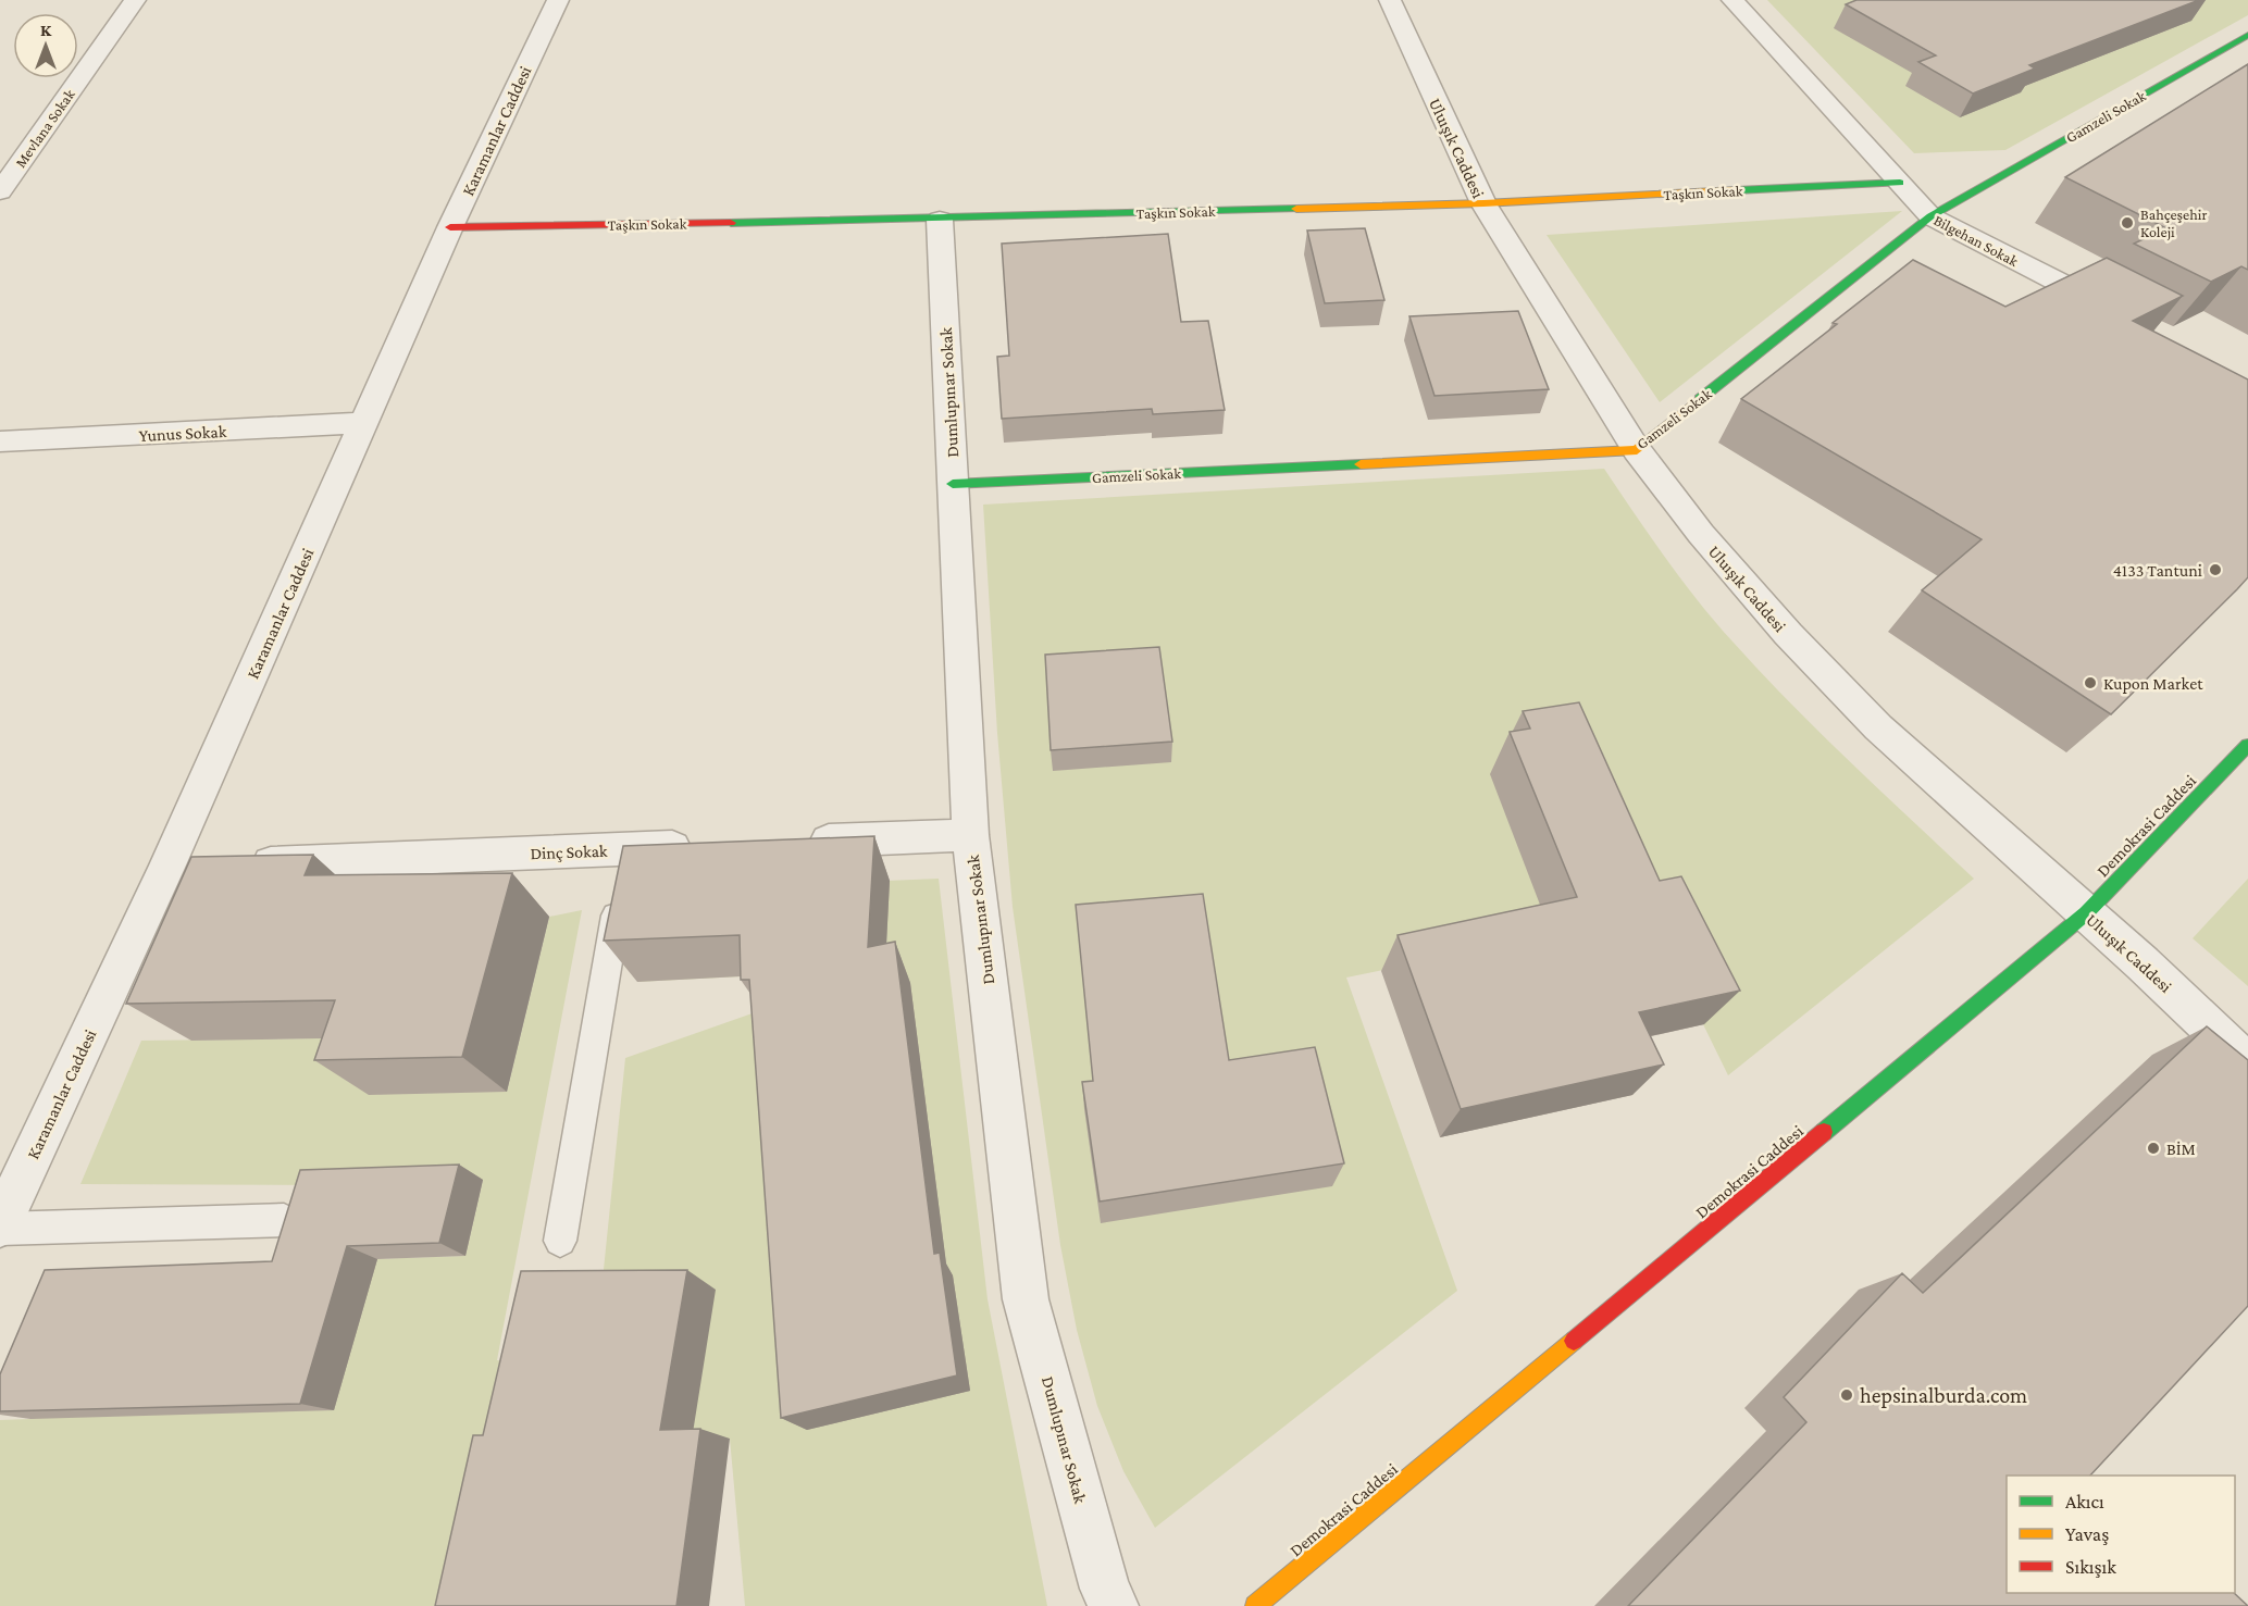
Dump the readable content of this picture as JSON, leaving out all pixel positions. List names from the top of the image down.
{
  "streets": {
    "street": [
      "Gamzeli Sokak",
      "Mevlana Sokak",
      "Karamanlar Caddesi",
      "Uluışık Caddesi",
      "Taşkın Sokak",
      "Bilgehan Sokak",
      "Dumlupınar Sokak",
      "Yunus Sokak",
      "Demokrasi Caddesi",
      "Dinç Sokak"
    ]
  },
  "crossings": [
    ["Gamzeli Sokak", "Uluışık Caddesi"],
    ["Gamzeli Sokak", "Bilgehan Sokak"],
    ["Gamzeli Sokak", "Dumlupınar Sokak"],
    ["Karamanlar Caddesi", "Taşkın Sokak"],
    ["Karamanlar Caddesi", "Yunus Sokak"],
    ["Uluışık Caddesi", "Taşkın Sokak"],
    ["Uluışık Caddesi", "Demokrasi Caddesi"],
    ["Taşkın Sokak", "Bilgehan Sokak"],
    ["Taşkın Sokak", "Dumlupınar Sokak"]
  ],
  "places": [
    "Bahçeşehir Koleji",
    "4133 Tantuni",
    "Kupon Market",
    "BİM",
    "hepsinalburda.com"
  ],
  "legend": ["Akıcı", "Yavaş", "Sıkışık"],
  "north": "top"
}
